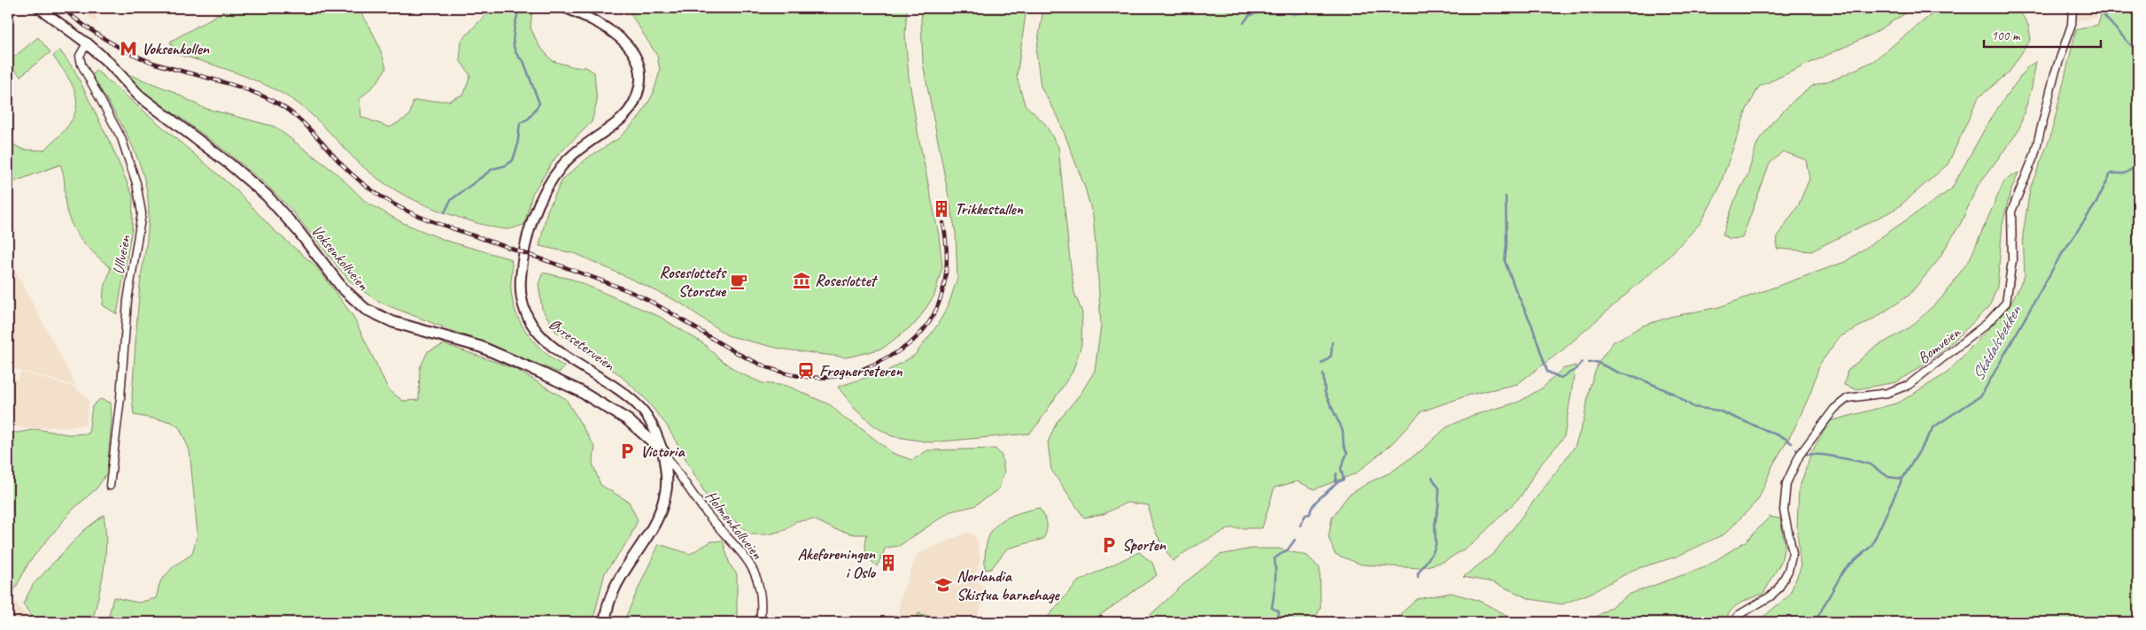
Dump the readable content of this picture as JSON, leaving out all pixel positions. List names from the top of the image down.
{
  "streets": {
    "main road": ["Voksenkollveien", "Øvreseterveien"],
    "street": ["Ullveien", "Bomveien", "Holmenkollveien"]
  },
  "crossings": [
    ["Ullveien", "Voksenkollveien"],
    ["Voksenkollveien", "Øvreseterveien"],
    ["Voksenkollveien", "Holmenkollveien"],
    ["Øvreseterveien", "Holmenkollveien"]
  ],
  "water": ["Skådalsbekken"],
  "places": {
    "metro station": ["Voksenkollen"],
    "building": ["Trikkestallen", "Akeforeningen i Oslo"],
    "museum": ["Roseslottet"],
    "cafe": ["Roseslottets Storstue"],
    "station": ["Frognerseteren"],
    "parking": ["Victoria", "Sporten"],
    "school or university": ["Norlandia Skistua barnehage"]
  },
  "scale_bar": "100 m"
}
